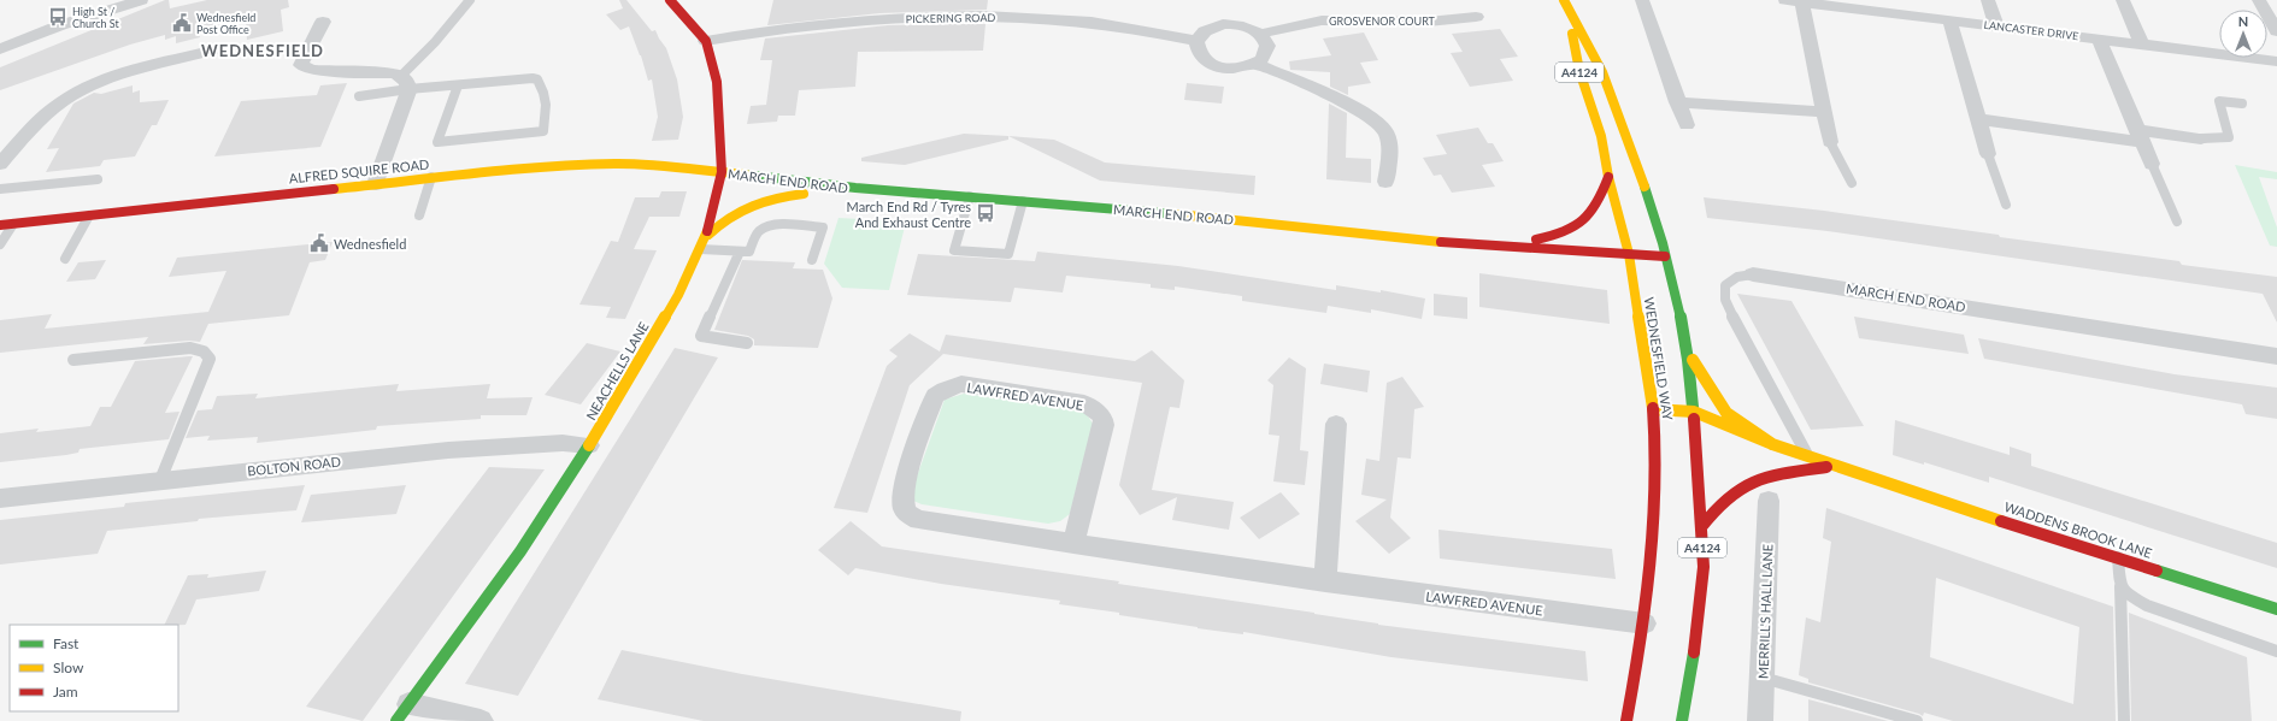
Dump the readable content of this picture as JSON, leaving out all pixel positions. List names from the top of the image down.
{
  "streets": {
    "street": [
      "PICKERING ROAD",
      "GROSVENOR COURT",
      "LANCASTER DRIVE",
      "A4124",
      "ALFRED SQUIRE ROAD",
      "MARCH END ROAD",
      "WEDNESFIELD WAY",
      "NEACHELLS LANE",
      "LAWFRED AVENUE",
      "BOLTON ROAD",
      "WADDENS BROOK LANE",
      "MERRILL'S HALL LANE"
    ]
  },
  "crossings": [
    ["PICKERING ROAD", "GROSVENOR COURT"],
    ["PICKERING ROAD", "NEACHELLS LANE"],
    ["A4124", "MARCH END ROAD"],
    ["A4124", "WEDNESFIELD WAY"],
    ["ALFRED SQUIRE ROAD", "MARCH END ROAD"],
    ["ALFRED SQUIRE ROAD", "NEACHELLS LANE"],
    ["MARCH END ROAD", "WEDNESFIELD WAY"],
    ["MARCH END ROAD", "NEACHELLS LANE"],
    ["WEDNESFIELD WAY", "LAWFRED AVENUE"],
    ["NEACHELLS LANE", "BOLTON ROAD"]
  ],
  "districts": ["WEDNESFIELD"],
  "places": {
    "bus stop": ["High St / Church St", "March End Rd / Tyres And Exhaust Centre"],
    "public building": ["Wednesfield Post Office", "Wednesfield"]
  },
  "legend": ["Fast", "Slow", "Jam"],
  "north": "top"
}
